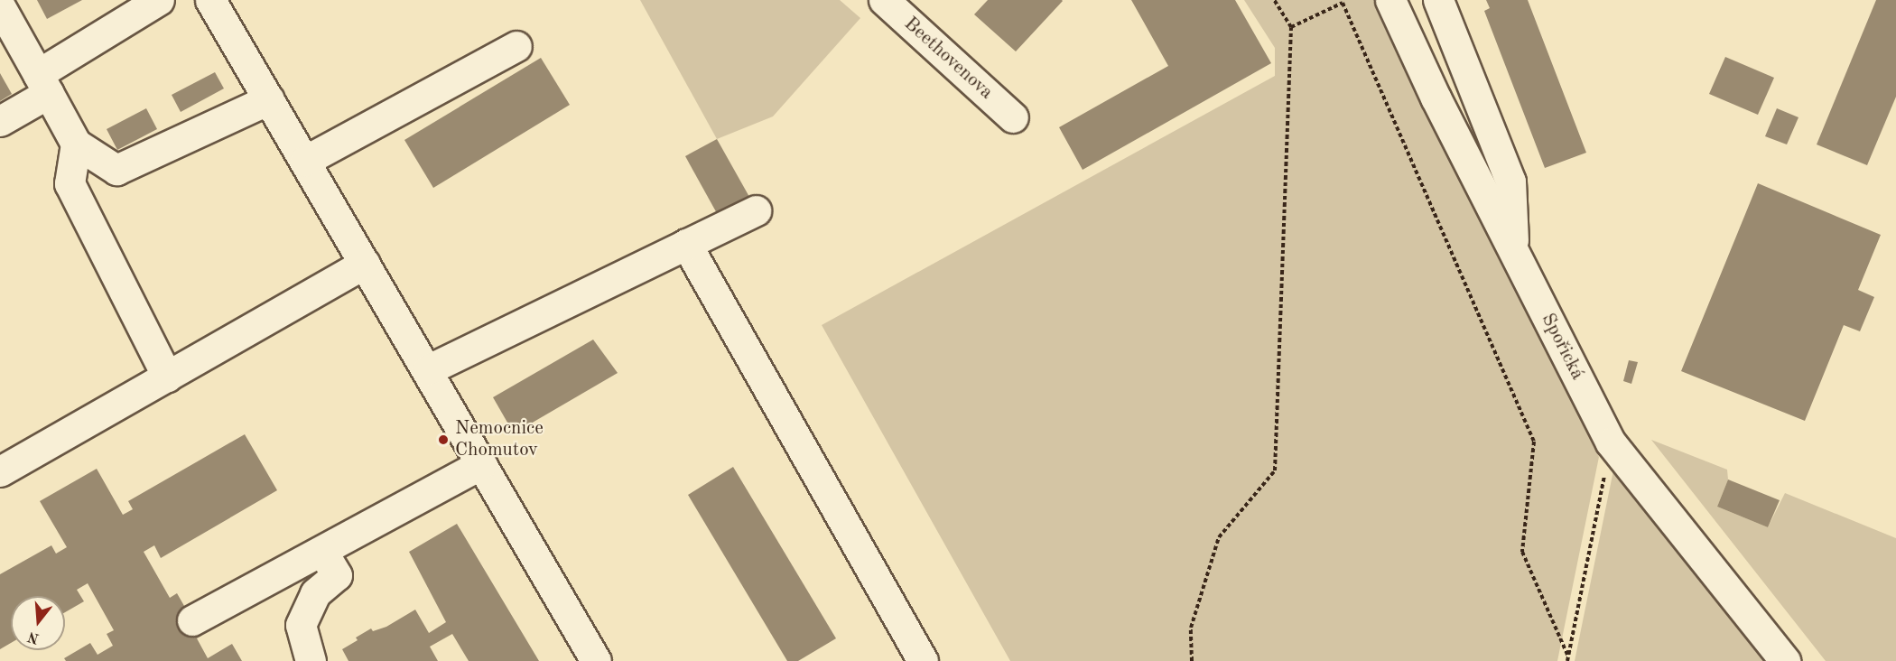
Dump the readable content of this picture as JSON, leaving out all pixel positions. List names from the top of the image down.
{
  "streets": {
    "street": ["Beethovenova", "Spořická"]
  },
  "places": ["Nemocnice Chomutov"],
  "north": "bottom"
}
